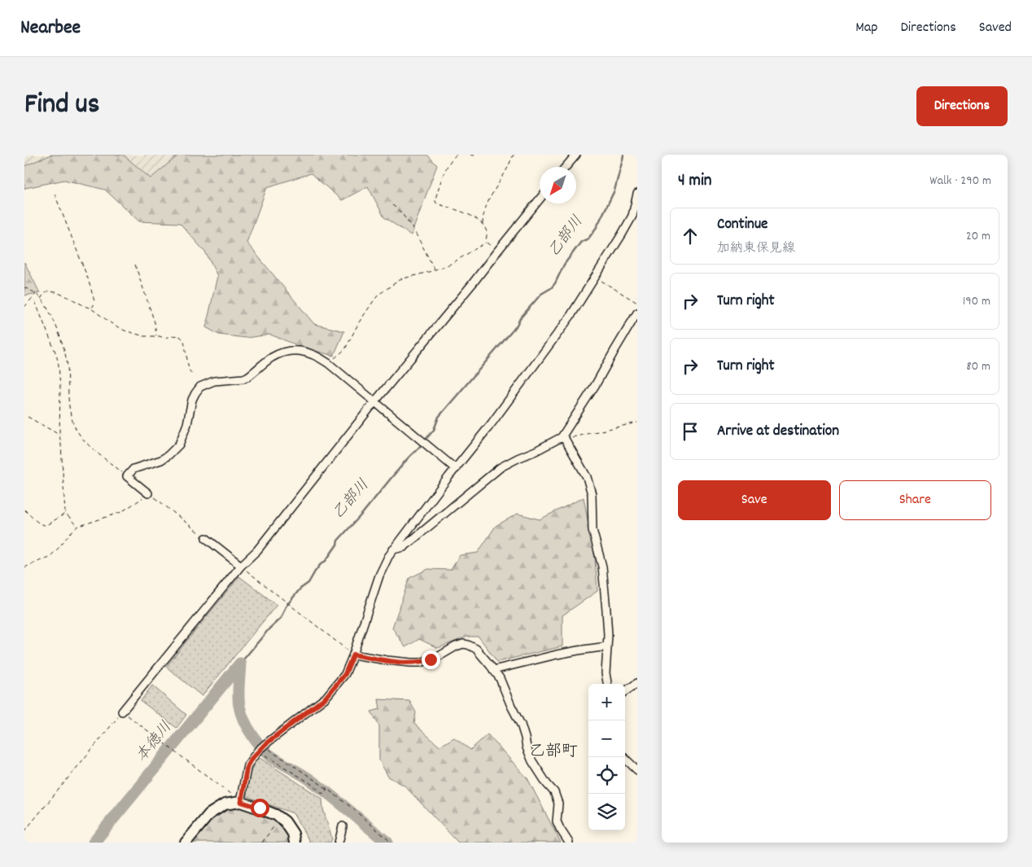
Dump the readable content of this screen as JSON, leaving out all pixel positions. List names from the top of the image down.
{
  "districts": ["乙部町"],
  "water": ["乙部川", "本徳川"],
  "north": "bottom left",
  "page": {
    "header": "Nearbee",
    "nav": ["Map", "Directions", "Saved"],
    "title": "Find us",
    "buttons": [
      "Directions",
      ["Save", "Share"]
    ],
    "heading": ["4 min", "Walk · 290 m"],
    "list": [
      ["Continue", "加納東保見線", "20 m"],
      ["Turn right", "190 m"],
      ["Turn right", "80 m"],
      "Arrive at destination"
    ],
    "map_buttons": ["+", "−"]
  }
}
